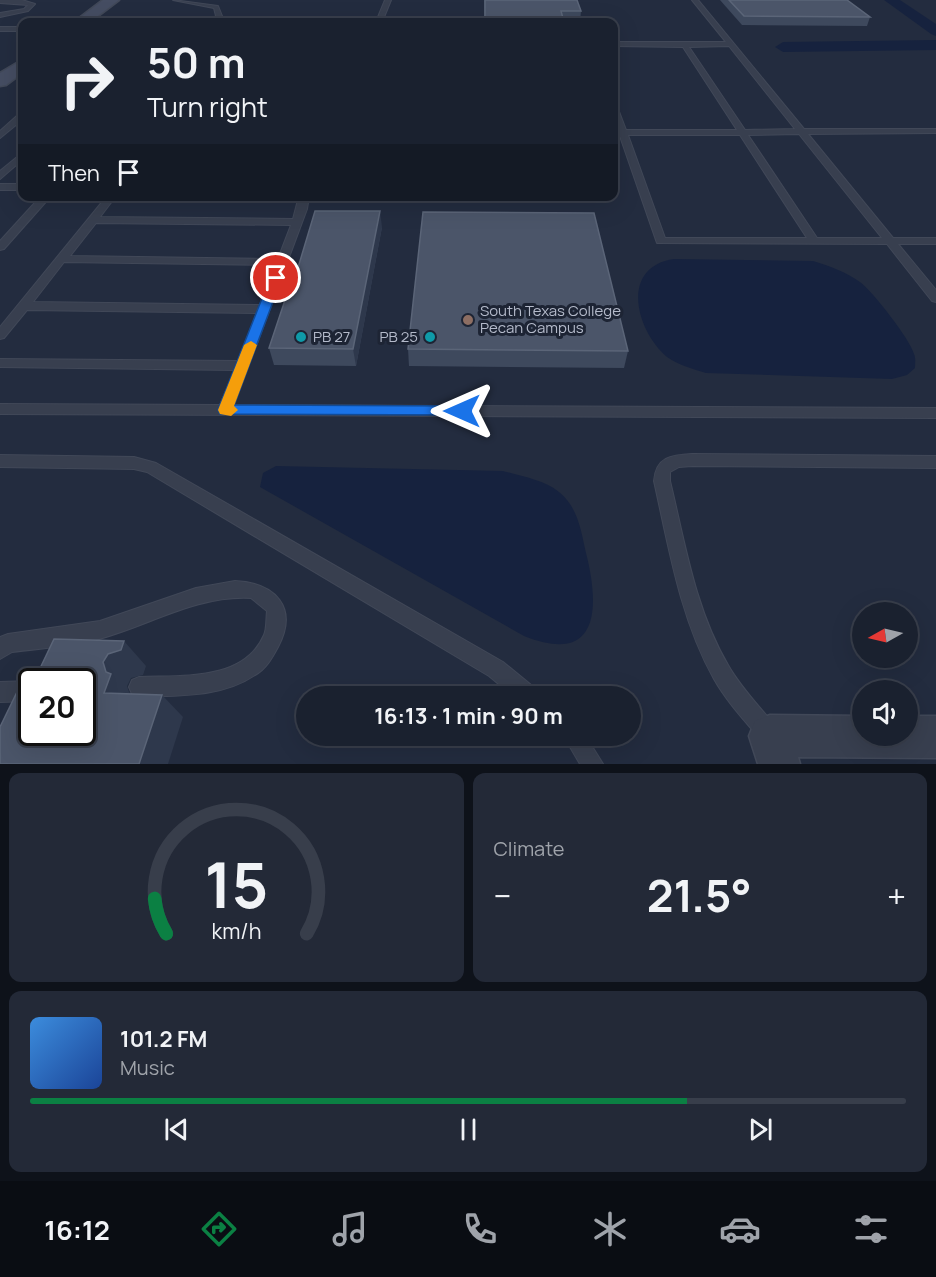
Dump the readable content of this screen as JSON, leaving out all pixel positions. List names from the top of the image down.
{
  "places": ["South Texas College Pecan Campus", "PB 27", "PB 25"],
  "north": "left",
  "page": {
    "turn": ["50 m", "Turn right"],
    "then": "Then",
    "limit": "20",
    "trip": "16:13 · 1 min · 90 m",
    "tile": "Climate",
    "heat": ["−", "21.5°", "+"],
    "song": ["101.2 FM", "Music"],
    "tabs": "16:12",
    "gauge": ["15", "km/h"]
  }
}
